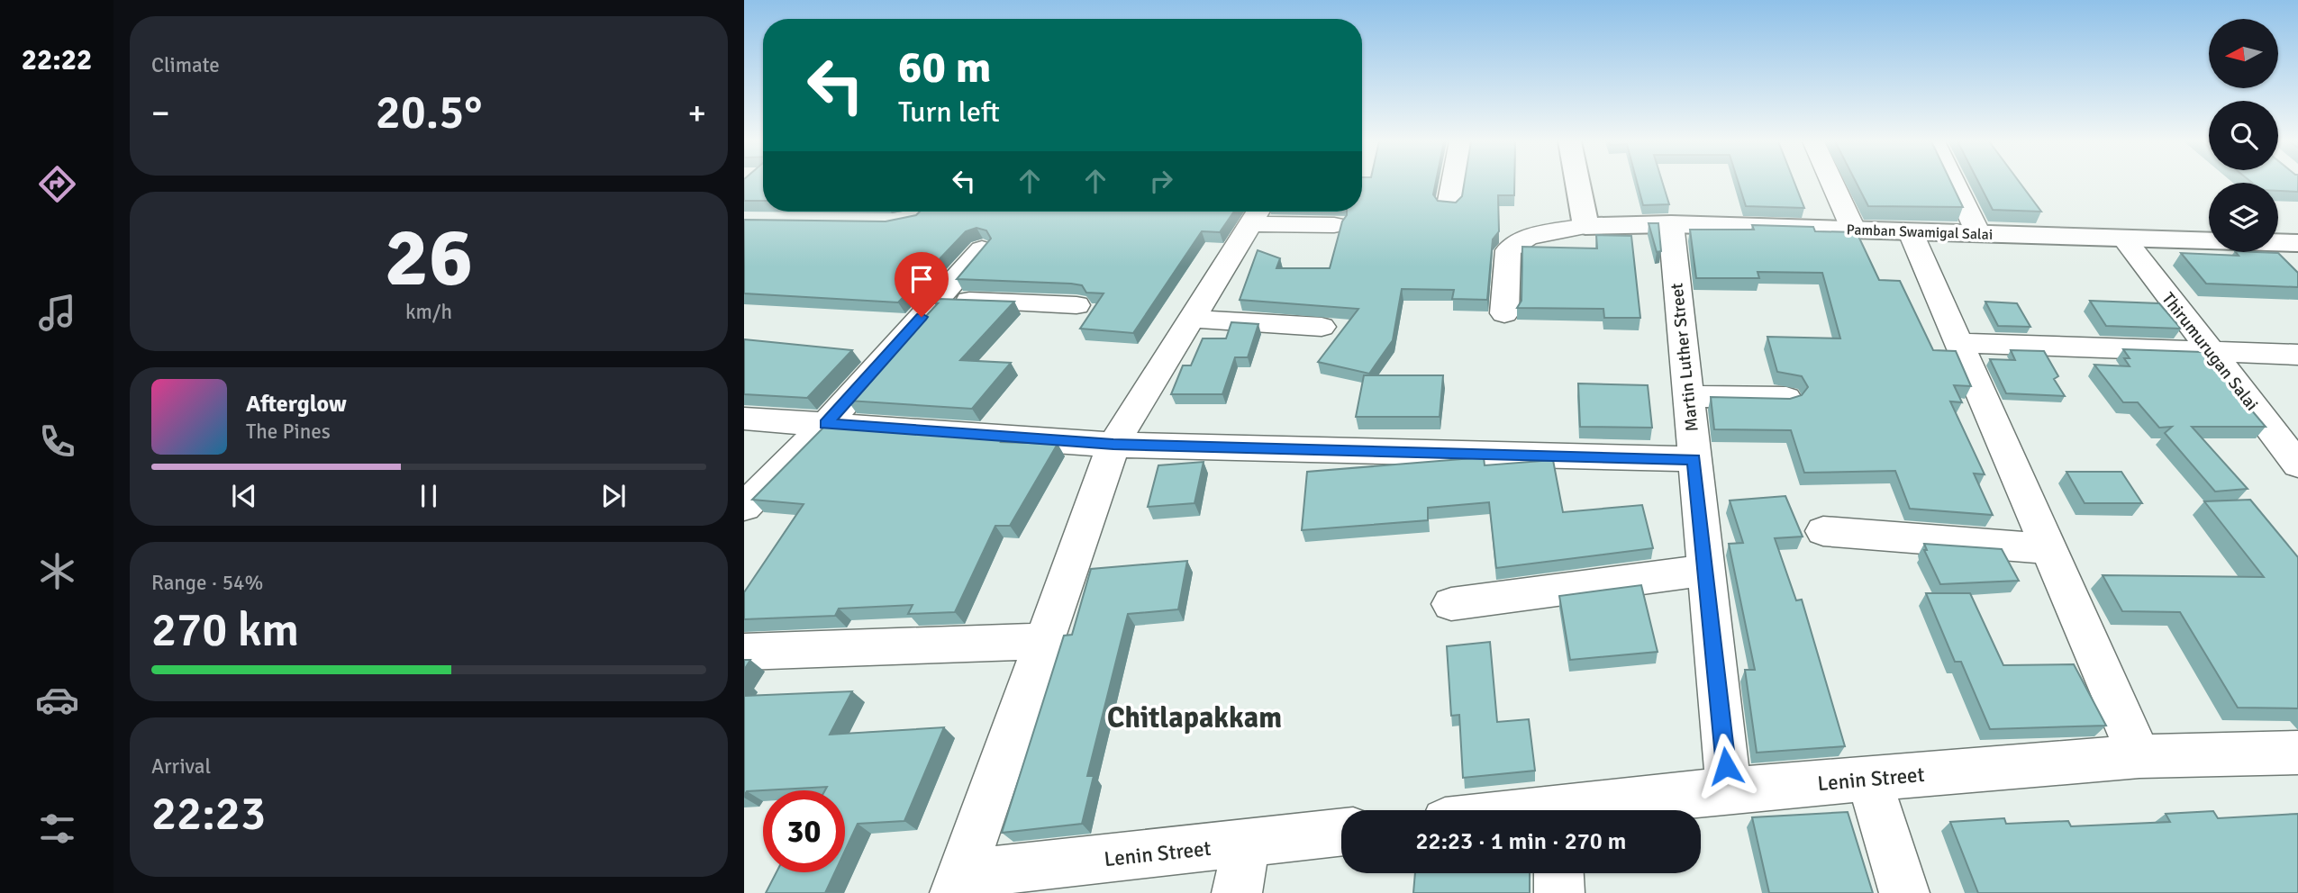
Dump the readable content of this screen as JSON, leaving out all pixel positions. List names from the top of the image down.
{
  "streets": {
    "street": [
      "Pamban Swamigal Salai",
      "Thirumurugan Salai",
      "Martin Luther Street",
      "Lenin Street"
    ]
  },
  "crossings": [
    ["Pamban Swamigal Salai", "Thirumurugan Salai"],
    ["Pamban Swamigal Salai", "Martin Luther Street"],
    ["Martin Luther Street", "Lenin Street"]
  ],
  "districts": ["Chitlapakkam"],
  "north": "left",
  "page": {
    "tabs": "22:22",
    "tile": [
      "Climate",
      ["26", "km/h"],
      ["Range · 54%", "270 km"],
      ["Arrival", "22:23"]
    ],
    "turn": ["60 m", "Turn left"],
    "heat": ["−", "20.5°", "+"],
    "song": ["Afterglow", "The Pines"],
    "limit": "30",
    "trip": "22:23 · 1 min · 270 m"
  }
}
